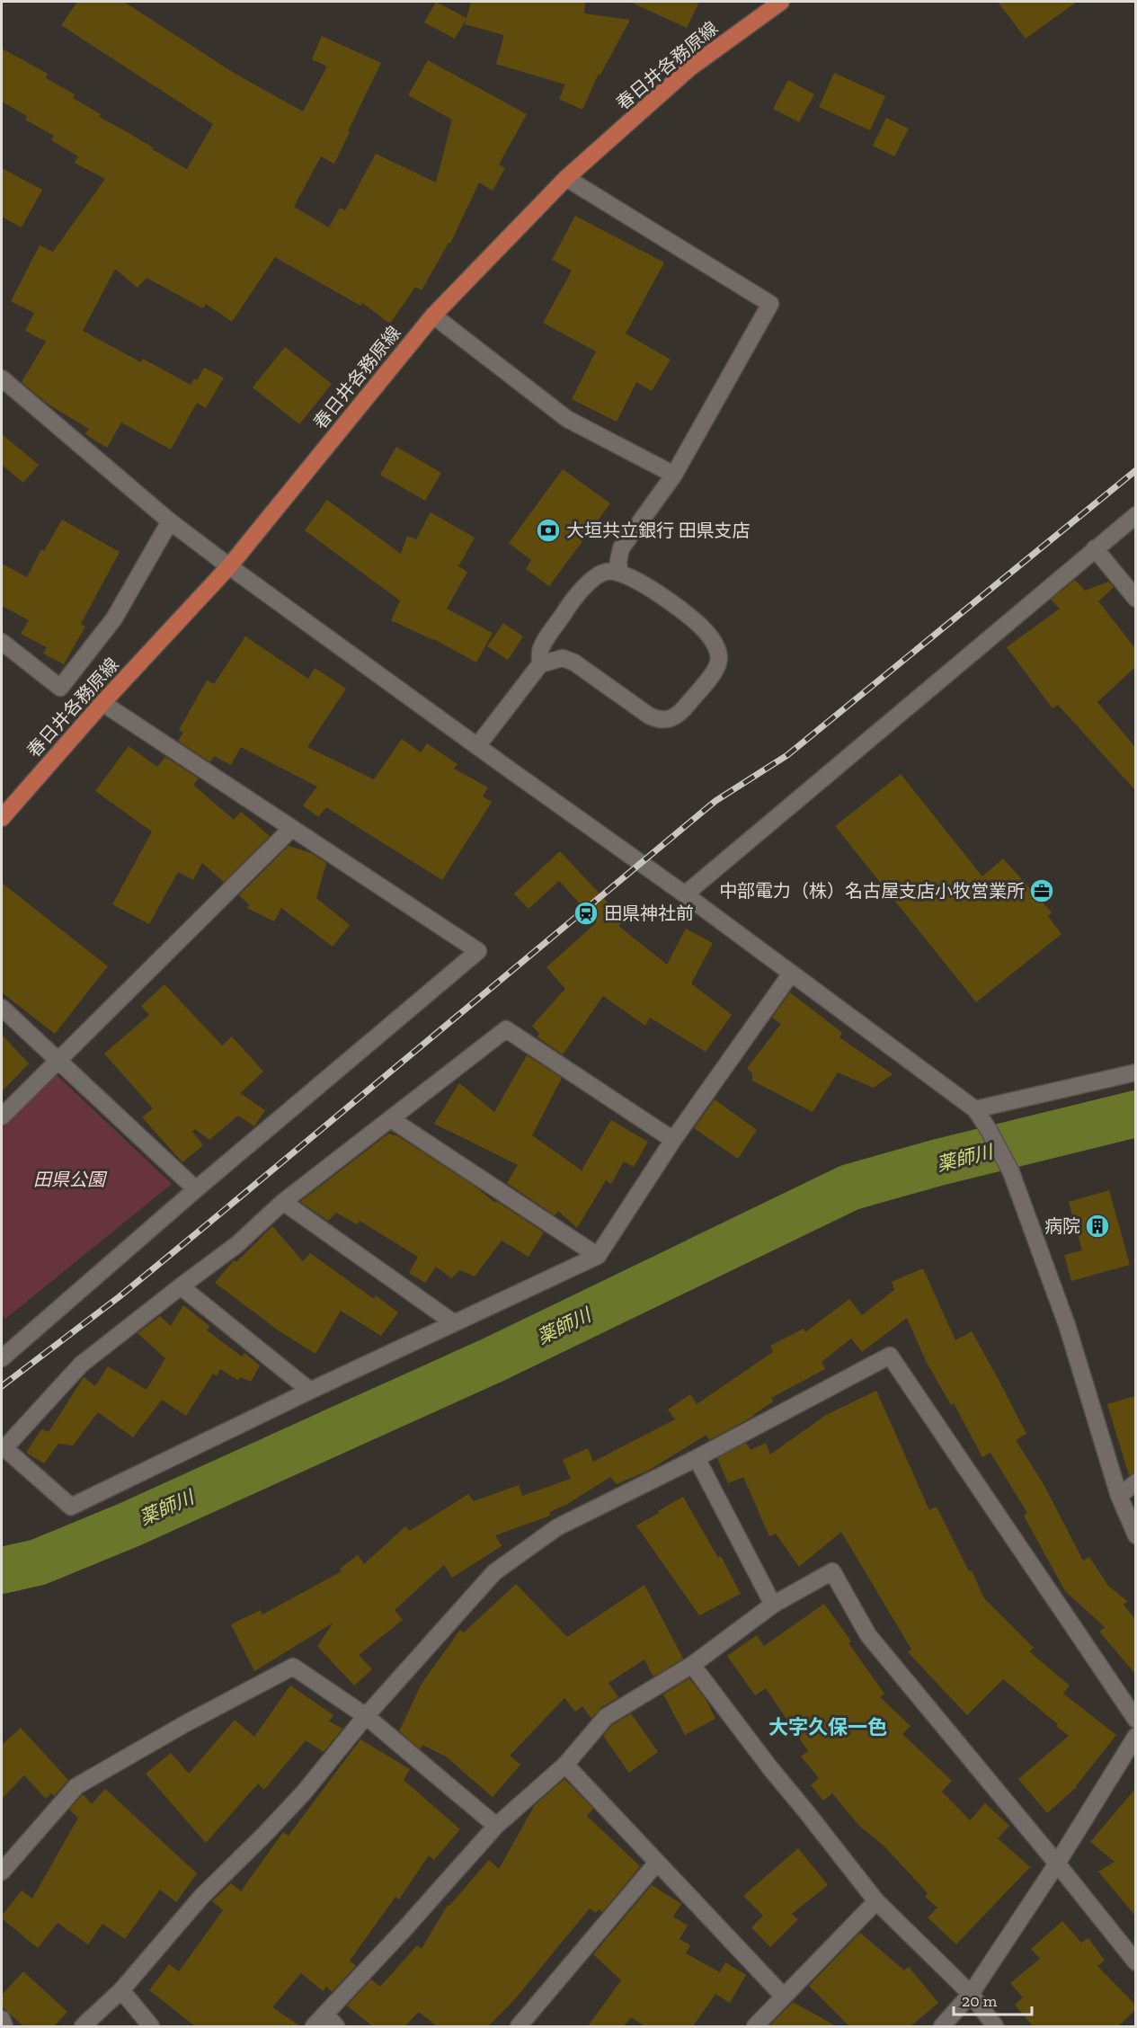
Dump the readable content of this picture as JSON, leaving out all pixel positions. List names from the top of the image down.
{
  "streets": {
    "main road": ["春日井各務原線"]
  },
  "districts": ["大字久保一色"],
  "water": ["薬師川"],
  "parks": ["田県公園"],
  "places": {
    "bank": ["大垣共立銀行 田県支店"],
    "office": ["中部電力（株）名古屋支店小牧営業所"],
    "station": ["田県神社前"],
    "building": ["病院"]
  },
  "scale_bar": "20 m"
}
